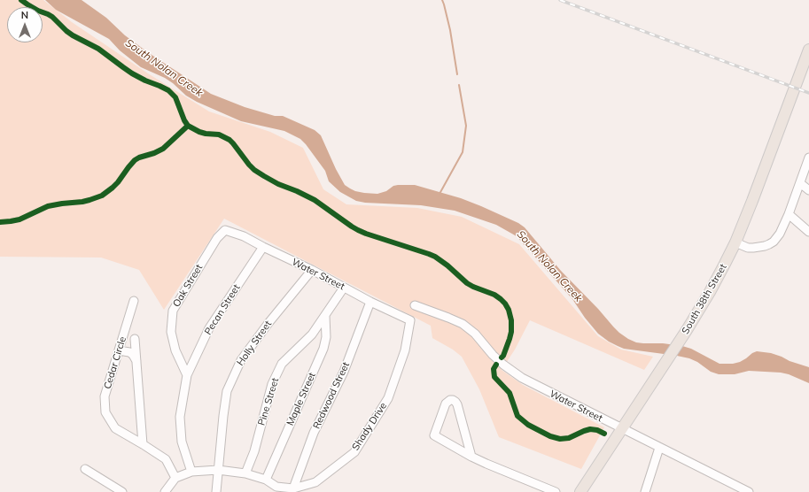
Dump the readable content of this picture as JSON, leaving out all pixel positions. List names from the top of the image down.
{
  "streets": {
    "main road": ["South 38th Street"],
    "street": [
      "Water Street",
      "Oak Street",
      "Pecan Street",
      "Holly Street",
      "Cedar Circle",
      "Redwood Street",
      "Maple Street",
      "Pine Street",
      "Shady Drive"
    ]
  },
  "crossings": [
    ["Water Street", "Oak Street"],
    ["Water Street", "South 38th Street"],
    ["Water Street", "Pecan Street"],
    ["Water Street", "Holly Street"],
    ["Water Street", "Redwood Street"],
    ["Water Street", "Pine Street"],
    ["Water Street", "Shady Drive"],
    ["Oak Street", "Pecan Street"],
    ["Holly Street", "Shady Drive"],
    ["Cedar Circle", "Shady Drive"],
    ["Redwood Street", "Shady Drive"],
    ["Maple Street", "Pine Street"],
    ["Maple Street", "Shady Drive"],
    ["Pine Street", "Shady Drive"]
  ],
  "water": ["South Nolan Creek"],
  "north": "top"
}
